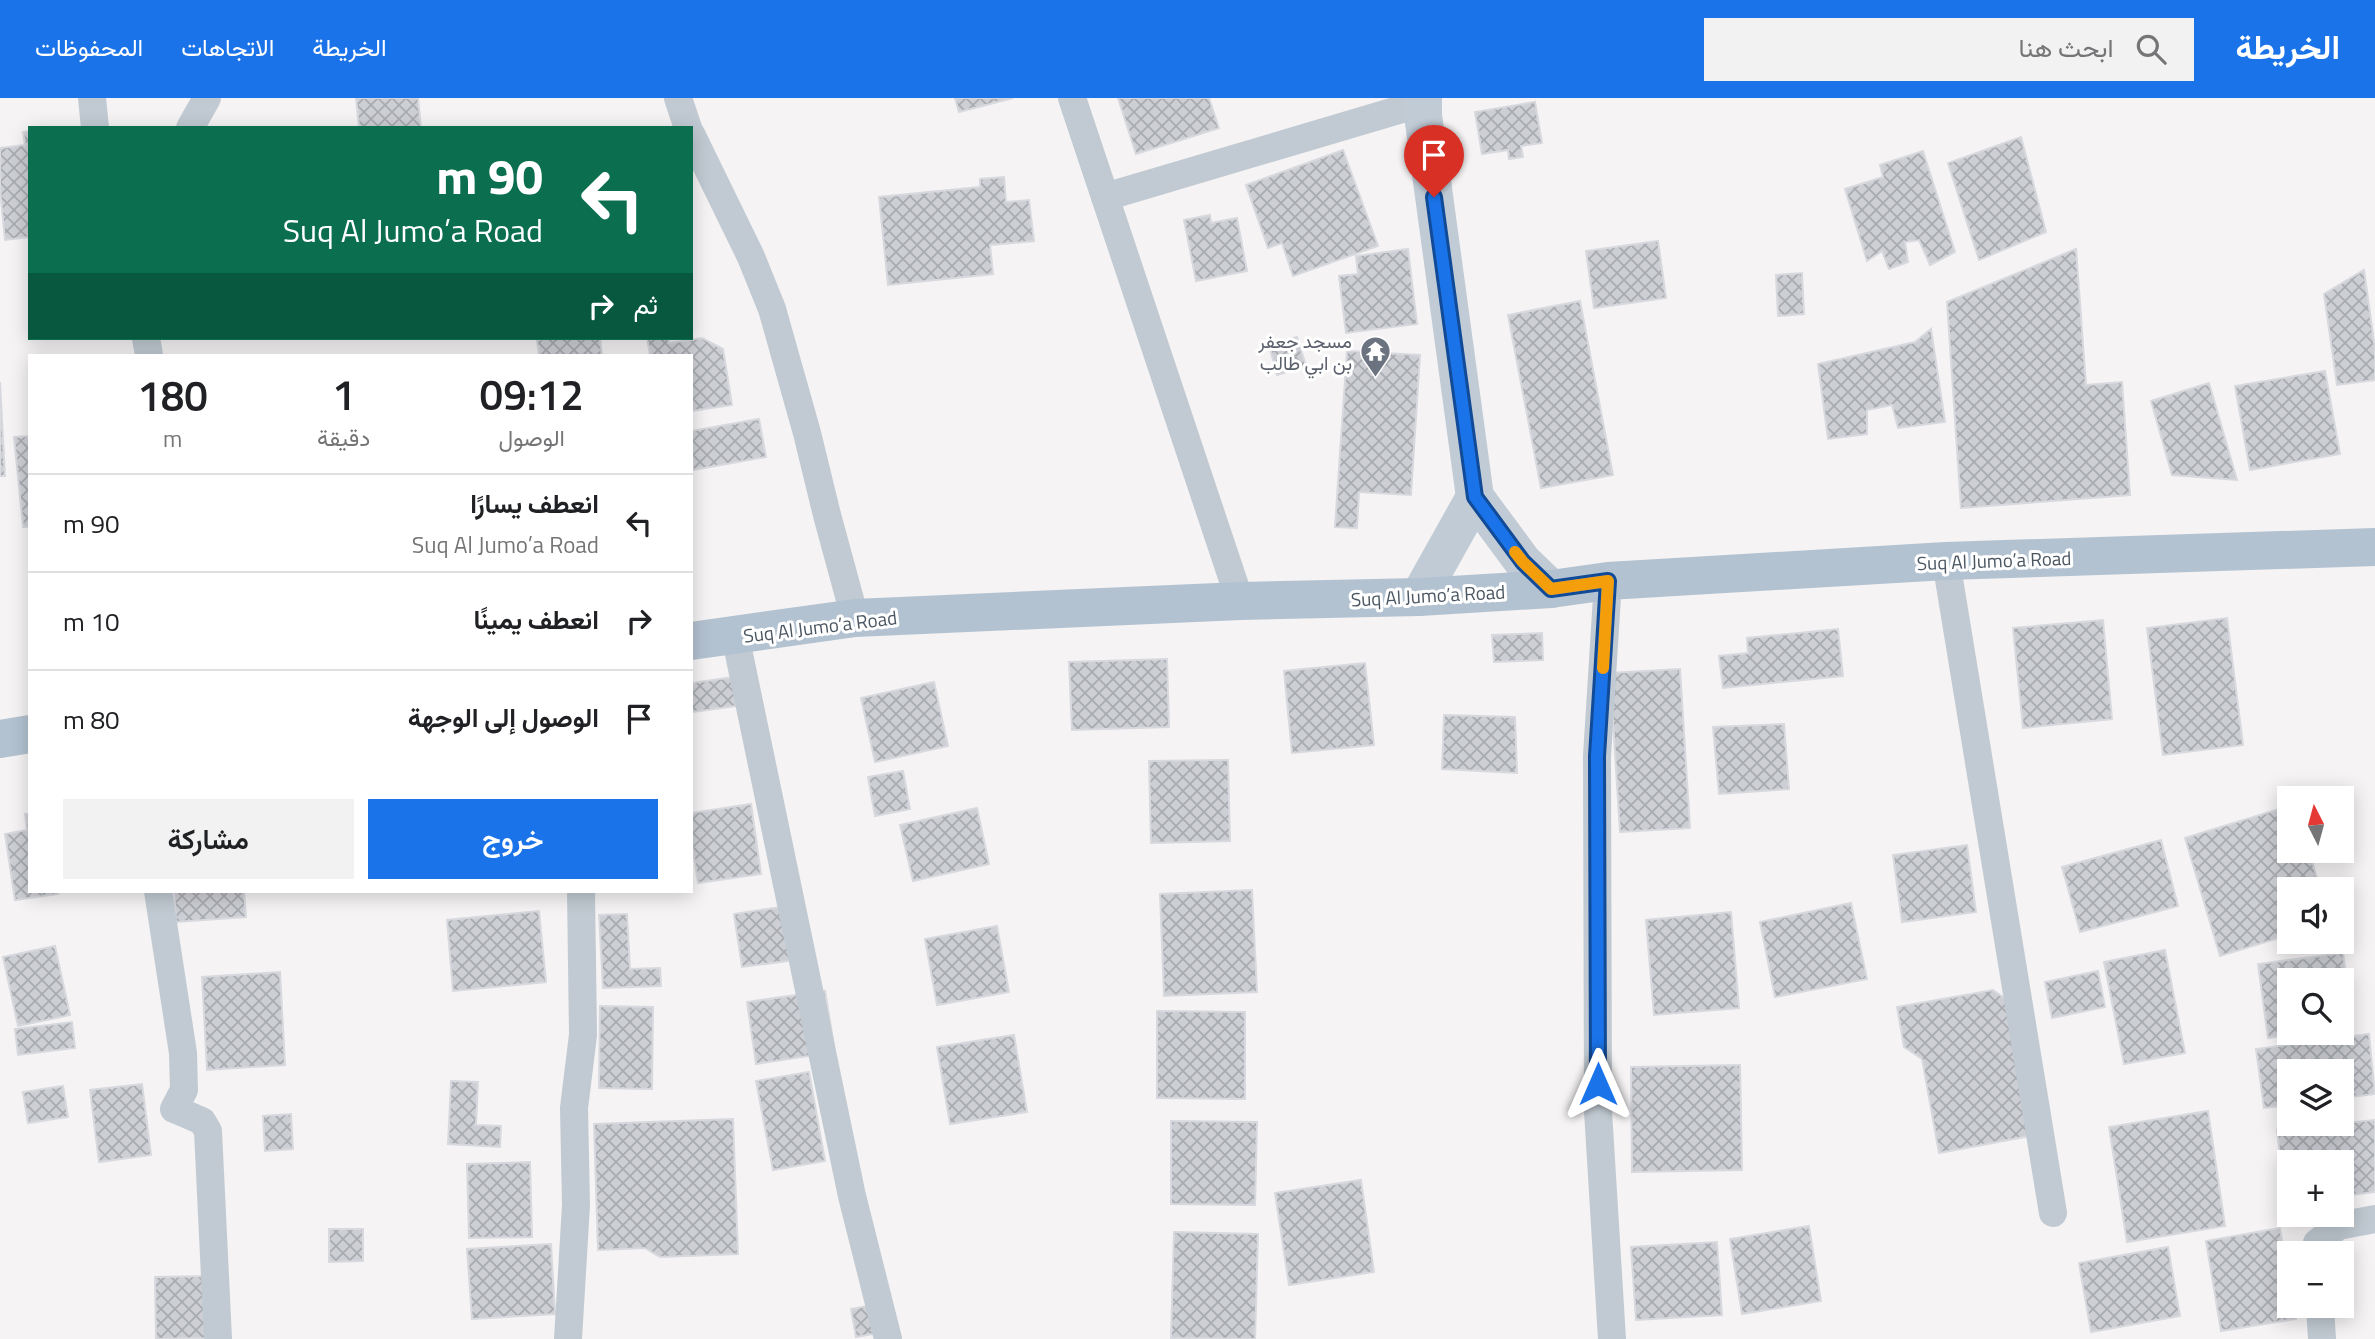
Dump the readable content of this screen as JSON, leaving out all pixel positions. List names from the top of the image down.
{
  "streets": {
    "main road": ["Suq Al Jumo’a Road"]
  },
  "places": {
    "temple": ["مسجد جعفر بن ابي طالب"]
  },
  "north": "top",
  "page": {
    "header": "الخريطة",
    "search": "ابحث هنا",
    "nav": ["الخريطة", "الاتجاهات", "المحفوظات"],
    "turn": ["90 m", "Suq Al Jumo’a Road"],
    "then": "ثم",
    "eta": [
      "09:12",
      "الوصول",
      "1",
      "دقيقة",
      "180",
      "m"
    ],
    "list": [
      {
        "name": "انعطف يسارًا",
        "note": "Suq Al Jumo’a Road",
        "value": "90 m"
      },
      {
        "name": "انعطف يمينًا",
        "value": "10 m"
      },
      {
        "name": "الوصول إلى الوجهة",
        "value": "80 m"
      }
    ],
    "buttons": ["خروج", "مشاركة"],
    "map_buttons": ["+", "−"]
  }
}
